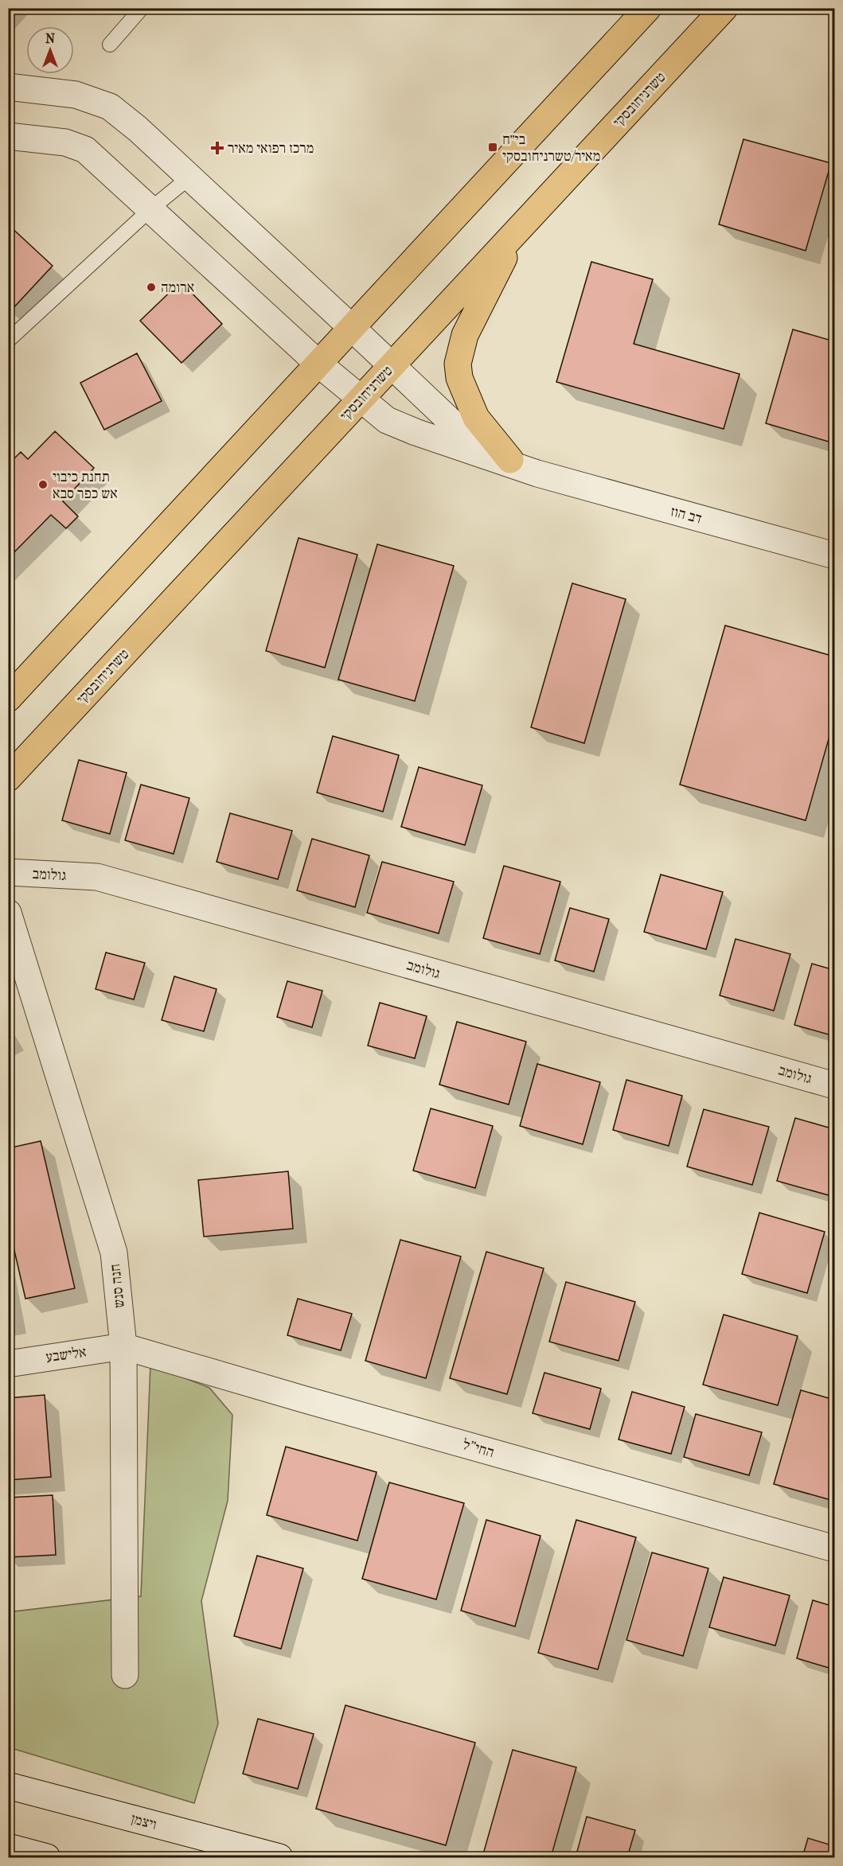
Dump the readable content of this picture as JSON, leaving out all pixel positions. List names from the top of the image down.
{
  "streets": {
    "main road": ["טשרניחובסקי"],
    "street": [
      "דב הוז",
      "גולומב",
      "חנה סנש",
      "אלישבע",
      "החי\"ל",
      "ויצמן"
    ]
  },
  "crossings": [
    ["טשרניחובסקי", "דב הוז"],
    ["חנה סנש", "אלישבע"],
    ["חנה סנש", "החי\"ל"],
    ["אלישבע", "החי\"ל"]
  ],
  "places": {
    "transit": ["בי״ח מאיר/טשרניחובסקי"],
    "health": ["מרכז רפואי מאיר"],
    "other": ["ארומה", "תחנת כיבוי אש כפר סבא"]
  },
  "north": "top"
}
